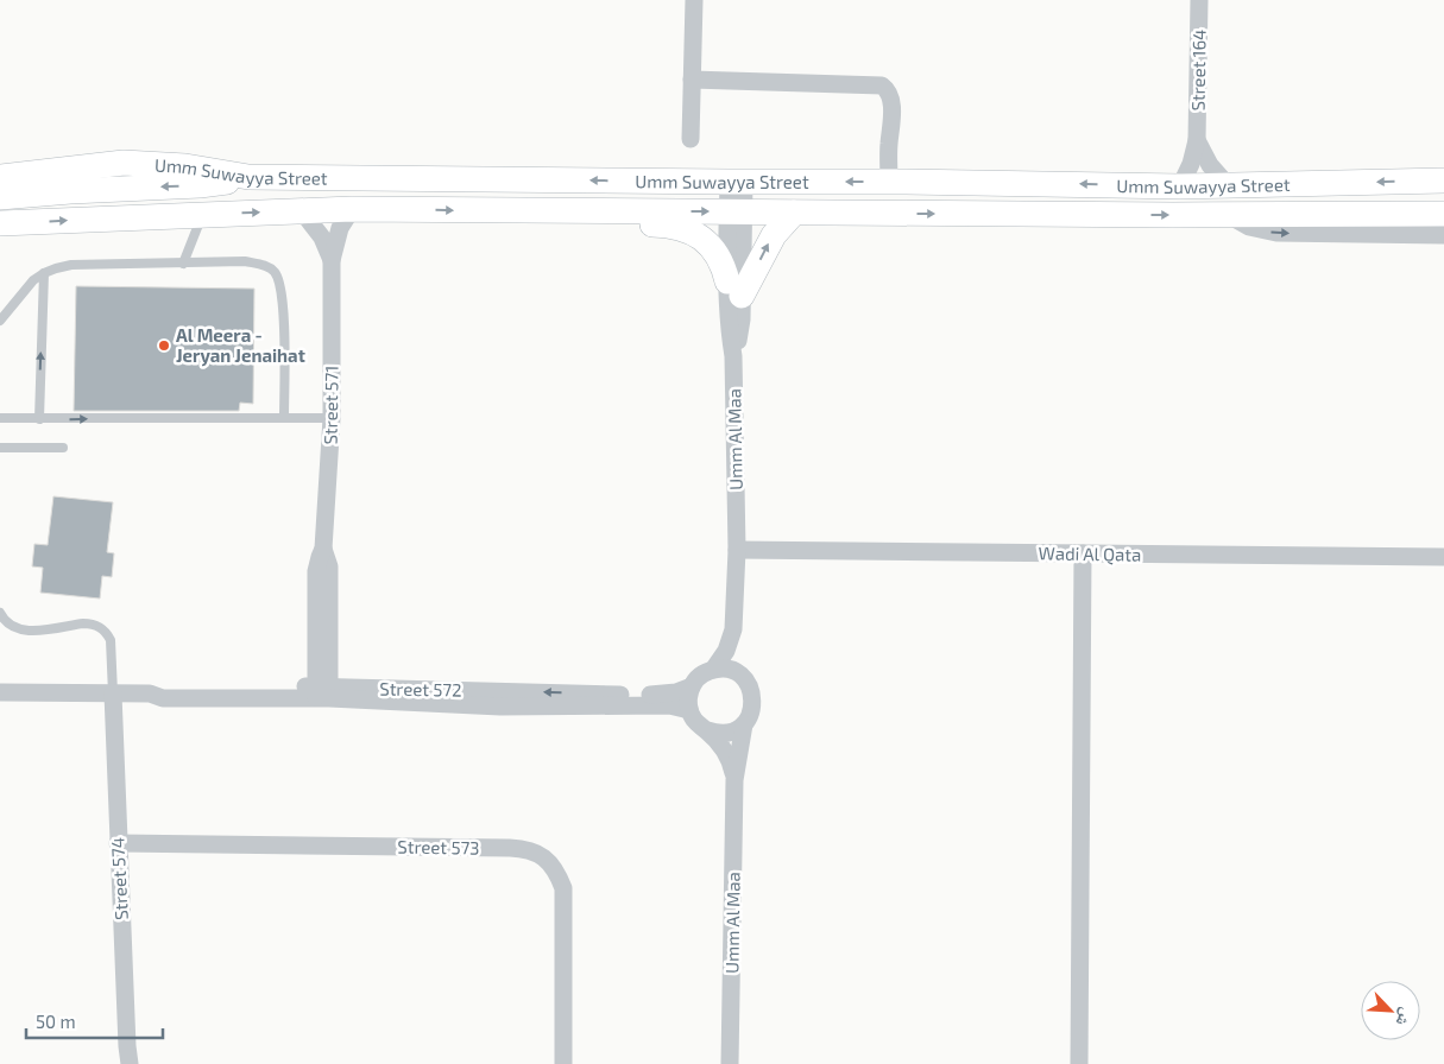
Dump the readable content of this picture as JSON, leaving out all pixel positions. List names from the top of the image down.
{
  "streets": {
    "street": [
      "Street 164",
      "Umm Suwayya Street",
      "Street 571",
      "Umm Al Maa",
      "Wadi Al Qata",
      "Street 572",
      "Street 573",
      "Street 574"
    ]
  },
  "crossings": [
    ["Street 164", "Umm Suwayya Street"],
    ["Umm Suwayya Street", "Street 571"],
    ["Umm Suwayya Street", "Umm Al Maa"],
    ["Street 571", "Street 572"],
    ["Umm Al Maa", "Wadi Al Qata"],
    ["Umm Al Maa", "Street 572"],
    ["Street 572", "Street 574"],
    ["Street 573", "Street 574"]
  ],
  "places": ["Al Meera - Jeryan Jenaihat"],
  "scale_bar": "50 m",
  "north": "bottom right"
}
